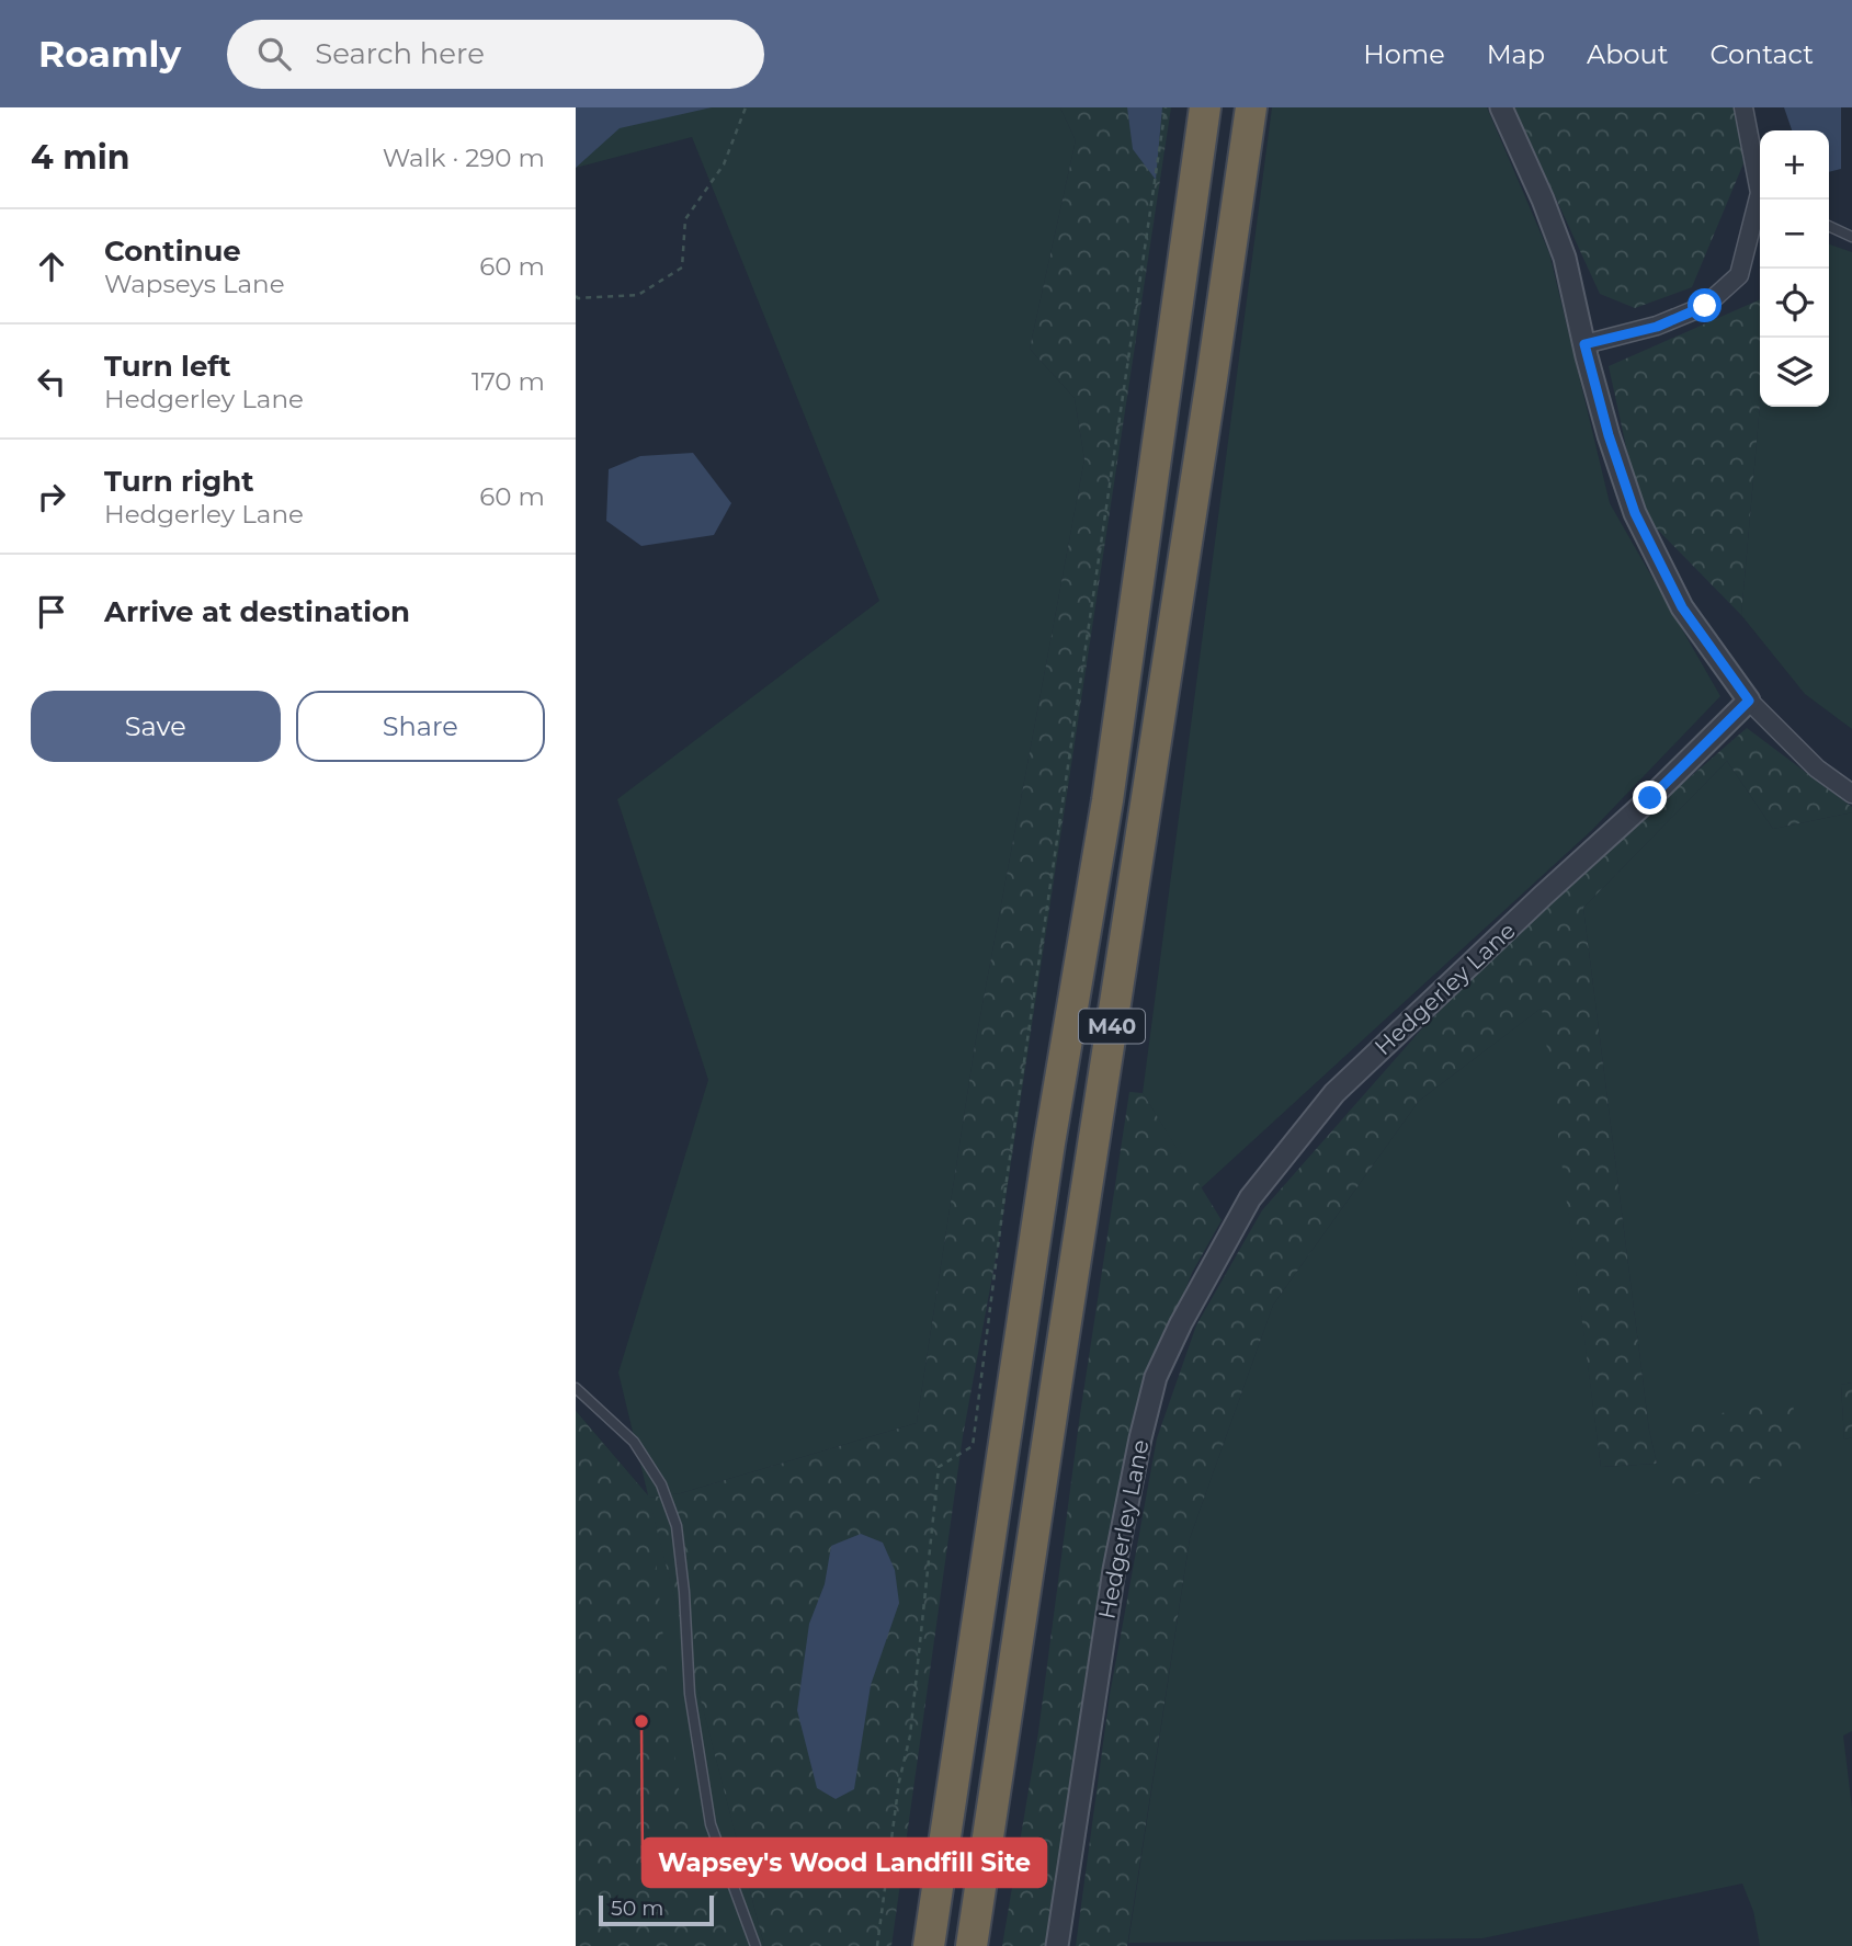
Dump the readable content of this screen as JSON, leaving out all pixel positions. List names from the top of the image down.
{
  "streets": {
    "highway": ["M40"],
    "street": ["Hedgerley Lane"]
  },
  "places": ["Wapsey's Wood Landfill Site"],
  "scale_bar": "50 m",
  "page": {
    "header": "Roamly",
    "search": "Search here",
    "nav": [
      "Home",
      "Map",
      "About",
      "Contact"
    ],
    "heading": ["4 min", "Walk · 290 m"],
    "map_buttons": ["+", "−"],
    "list": [
      ["Continue", "Wapseys Lane", "60 m"],
      ["Turn left", "Hedgerley Lane", "170 m"],
      ["Turn right", "Hedgerley Lane", "60 m"],
      "Arrive at destination"
    ],
    "buttons": ["Save", "Share"],
    "scale": "50 m"
  }
}
